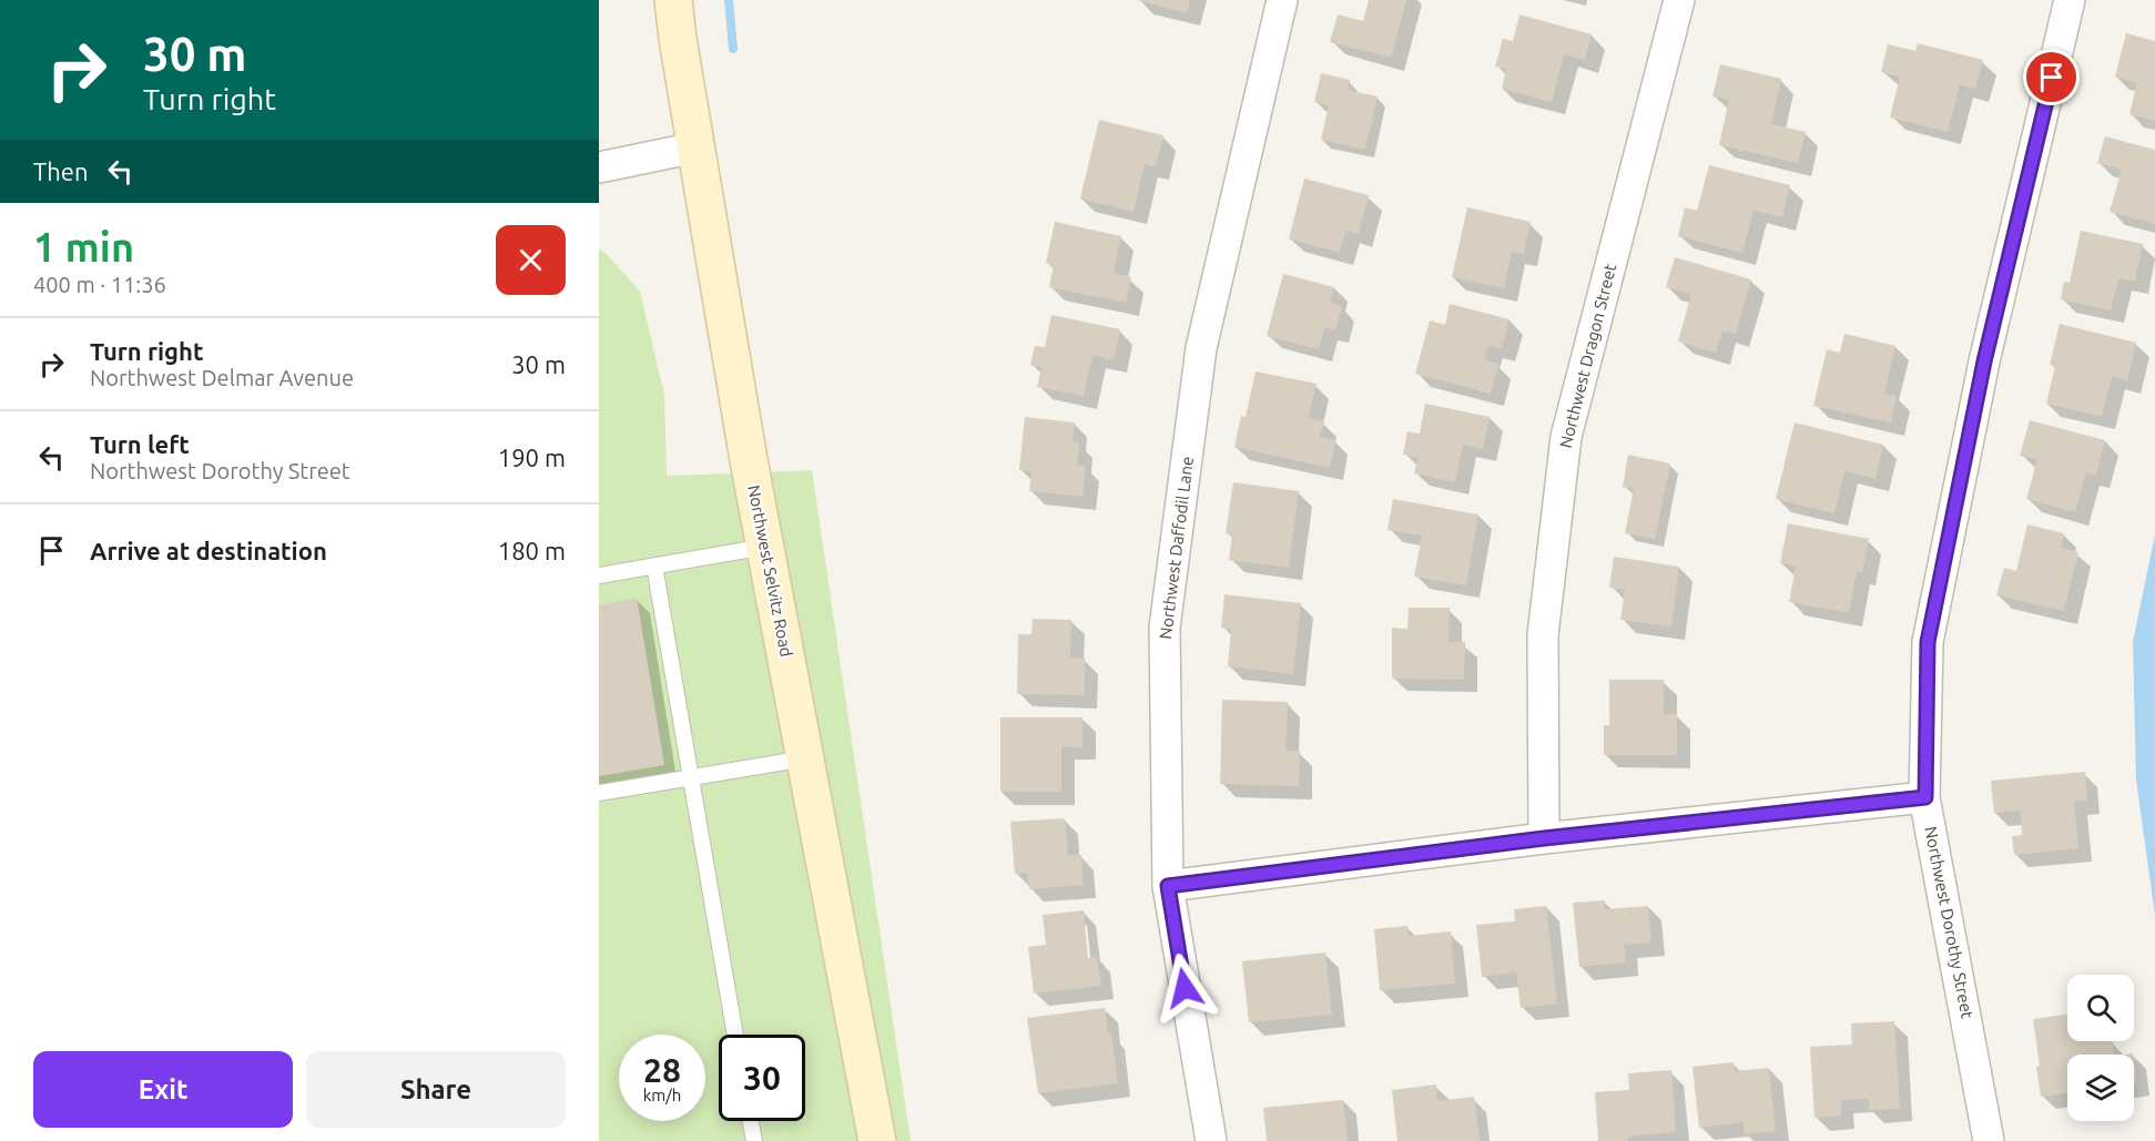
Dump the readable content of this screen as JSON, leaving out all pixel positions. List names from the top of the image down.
{
  "streets": {
    "street": [
      "Northwest Dragon Street",
      "Northwest Daffodil Lane",
      "Northwest Selvitz Road",
      "Northwest Dorothy Street"
    ]
  },
  "page": {
    "turn": ["30 m", "Turn right"],
    "then": "Then",
    "heading": ["1 min", "400 m · 11:36"],
    "list": [
      {
        "name": "Turn right",
        "note": "Northwest Delmar Avenue",
        "value": "30 m"
      },
      {
        "name": "Turn left",
        "note": "Northwest Dorothy Street",
        "value": "190 m"
      },
      {
        "name": "Arrive at destination",
        "value": "180 m"
      }
    ],
    "speed": "28 km/h",
    "limit": "30",
    "buttons": ["Exit", "Share"]
  }
}
